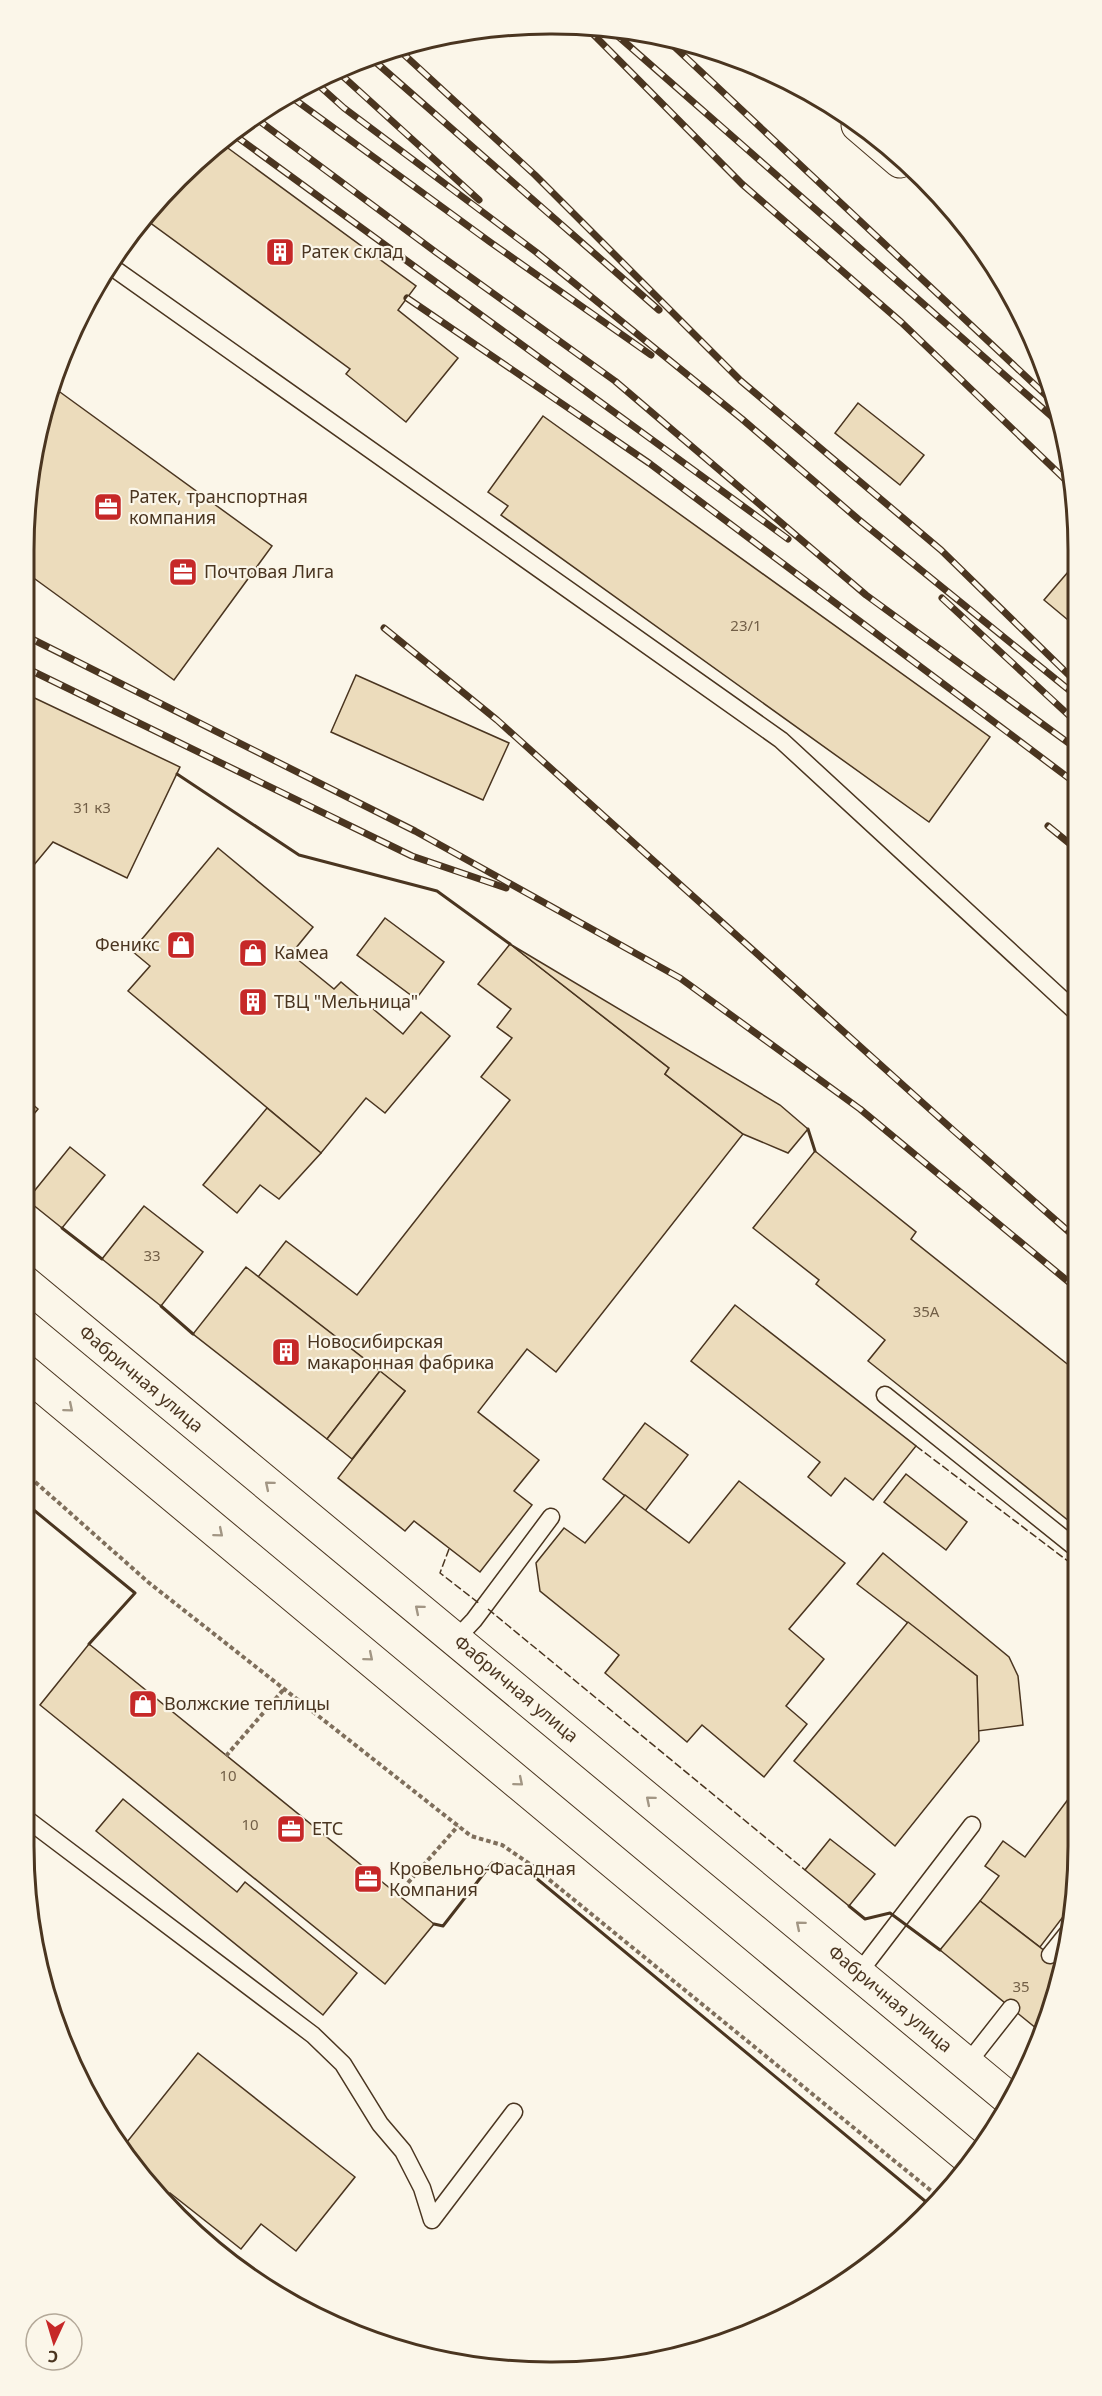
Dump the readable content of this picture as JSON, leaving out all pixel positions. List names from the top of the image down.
{
  "streets": {
    "main road": ["Фабричная улица"]
  },
  "places": {
    "building": ["Ратек склад", "ТВЦ \"Мельница\"", "Новосибирская макаронная фабрика"],
    "office": [
      "Ратек, транспортная компания",
      "Почтовая Лига",
      "ЕТС",
      "Кровельно-Фасадная Компания"
    ],
    "shop": ["Феникс", "Камеа", "Волжские теплицы"]
  },
  "house_numbers": [
    "23/1",
    "31 к3",
    "33",
    "35А",
    "10",
    "10",
    "35"
  ],
  "north": "bottom"
}
